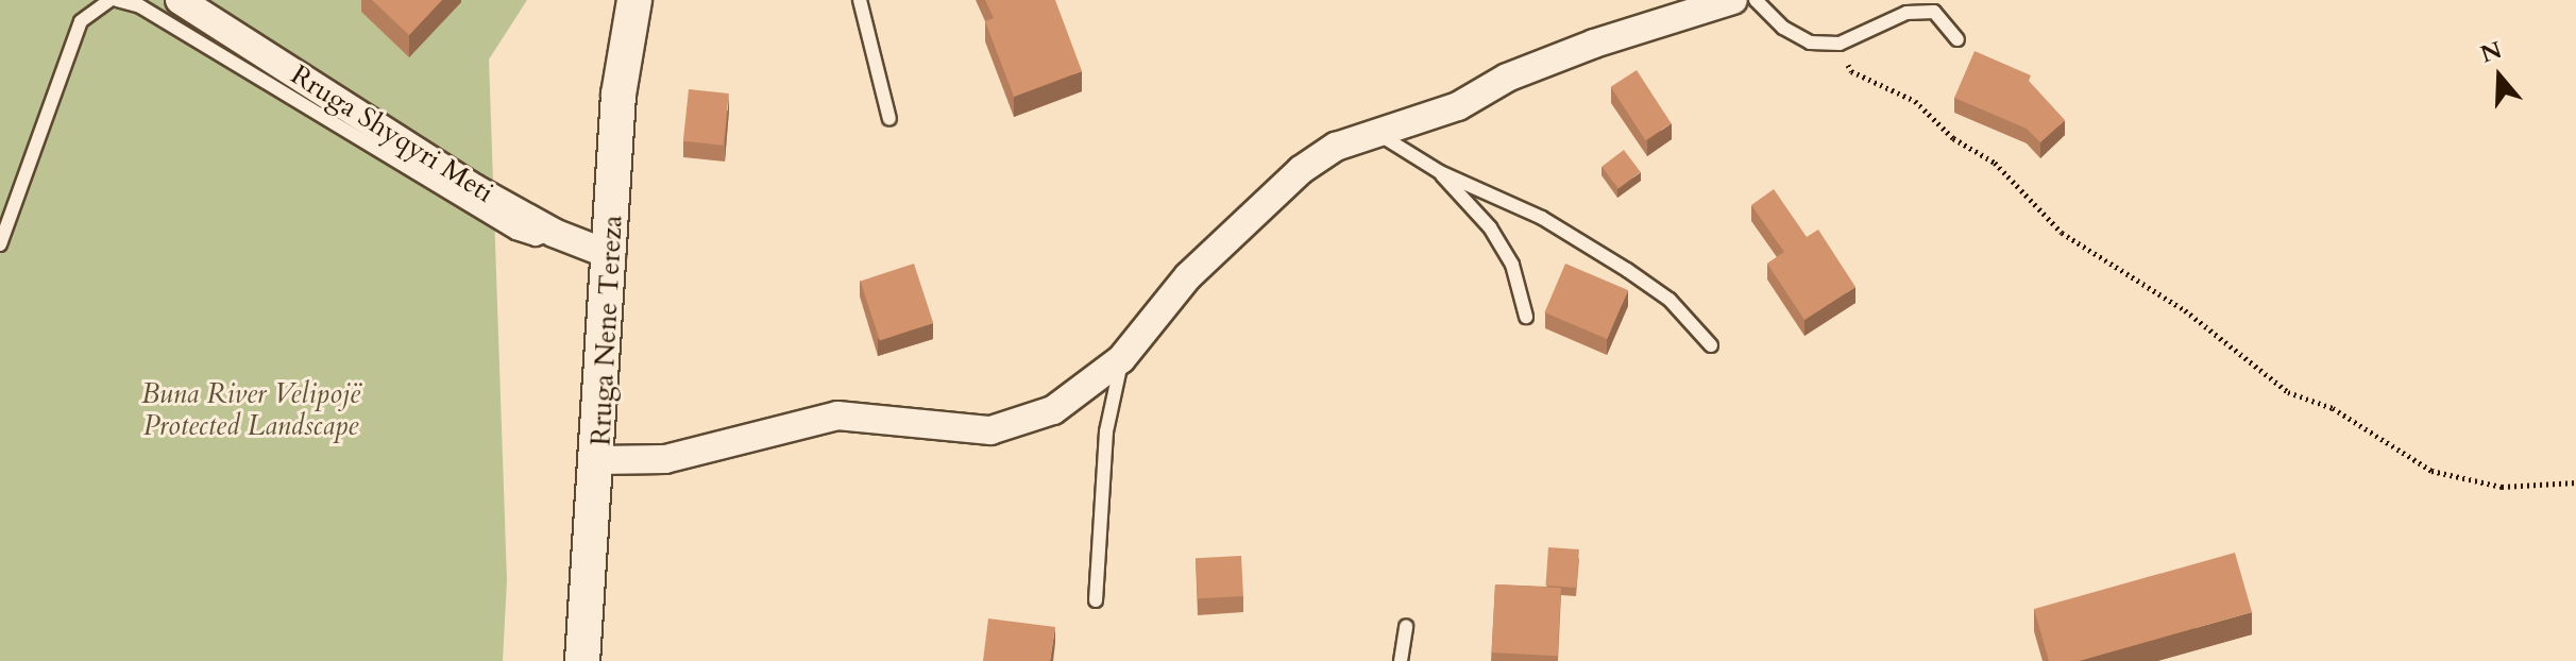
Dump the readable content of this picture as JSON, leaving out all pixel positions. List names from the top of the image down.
{
  "streets": {
    "street": ["Rruga Shyqyri Meti", "Rruga Nene Tereza"]
  },
  "crossings": [
    ["Rruga Shyqyri Meti", "Rruga Nene Tereza"]
  ],
  "parks": ["Buna River Velipojë Protected Landscape"],
  "north": "top"
}
